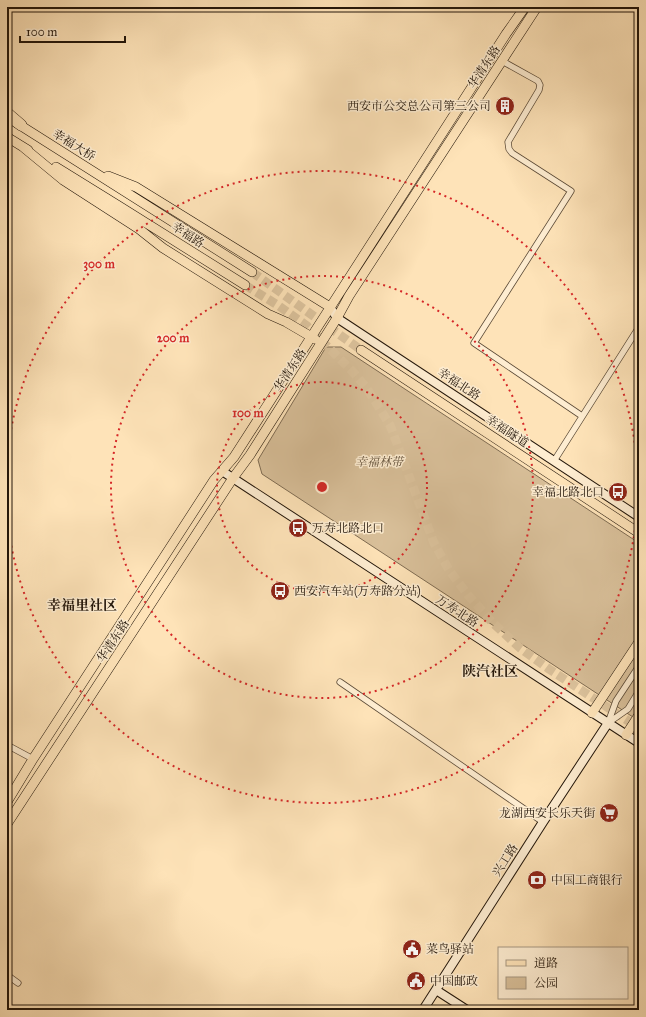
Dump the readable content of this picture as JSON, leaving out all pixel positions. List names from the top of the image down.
{
  "streets": {
    "main road": [
      "华清东路",
      "幸福大桥",
      "幸福路",
      "幸福北路",
      "幸福隧道",
      "万寿北路",
      "兴工路"
    ]
  },
  "crossings": [
    ["华清东路", "幸福北路"],
    ["华清东路", "万寿北路"],
    ["幸福大桥", "幸福路"],
    ["万寿北路", "兴工路"]
  ],
  "districts": ["幸福里社区", "陕汽社区"],
  "parks": ["幸福林带"],
  "places": {
    "building": ["西安市公交总公司第三公司"],
    "bus stop": ["幸福北路北口", "万寿北路北口", "西安汽车站(万寿路分站)"],
    "supermarket": ["龙湖西安长乐天街"],
    "bank": ["中国工商银行"],
    "public building": ["菜鸟驿站", "中国邮政"]
  },
  "legend": ["道路", "公园"],
  "scale_bar": "100 m",
  "rings": ["300 m", "200 m", "100 m"]
}
